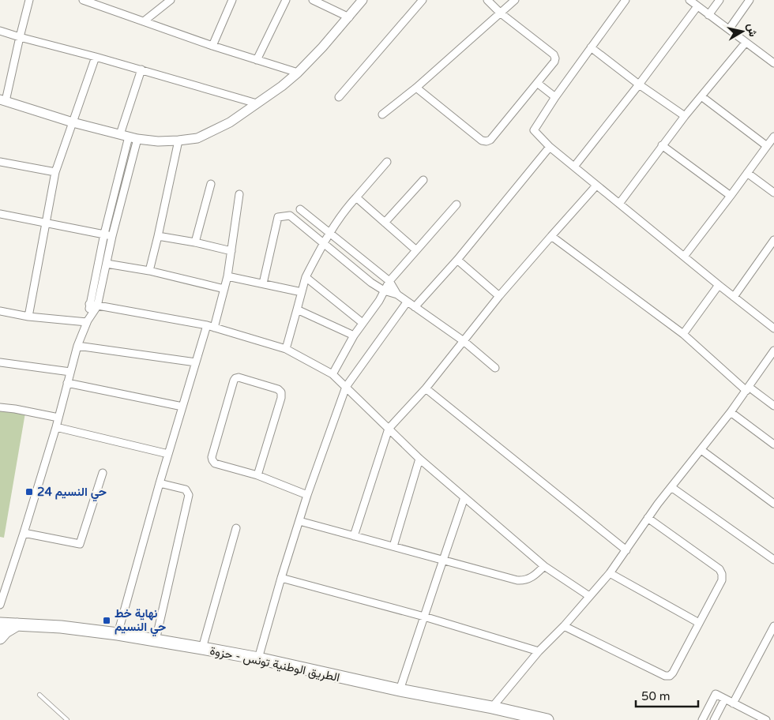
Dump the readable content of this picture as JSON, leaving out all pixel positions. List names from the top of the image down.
{
  "streets": {
    "main road": ["الطريق الوطنية تونس - حزوة"]
  },
  "places": {
    "transit": ["حي النسيم 24", "نهاية خط حي النسيم"]
  },
  "scale_bar": "50 m",
  "north": "right"
}
